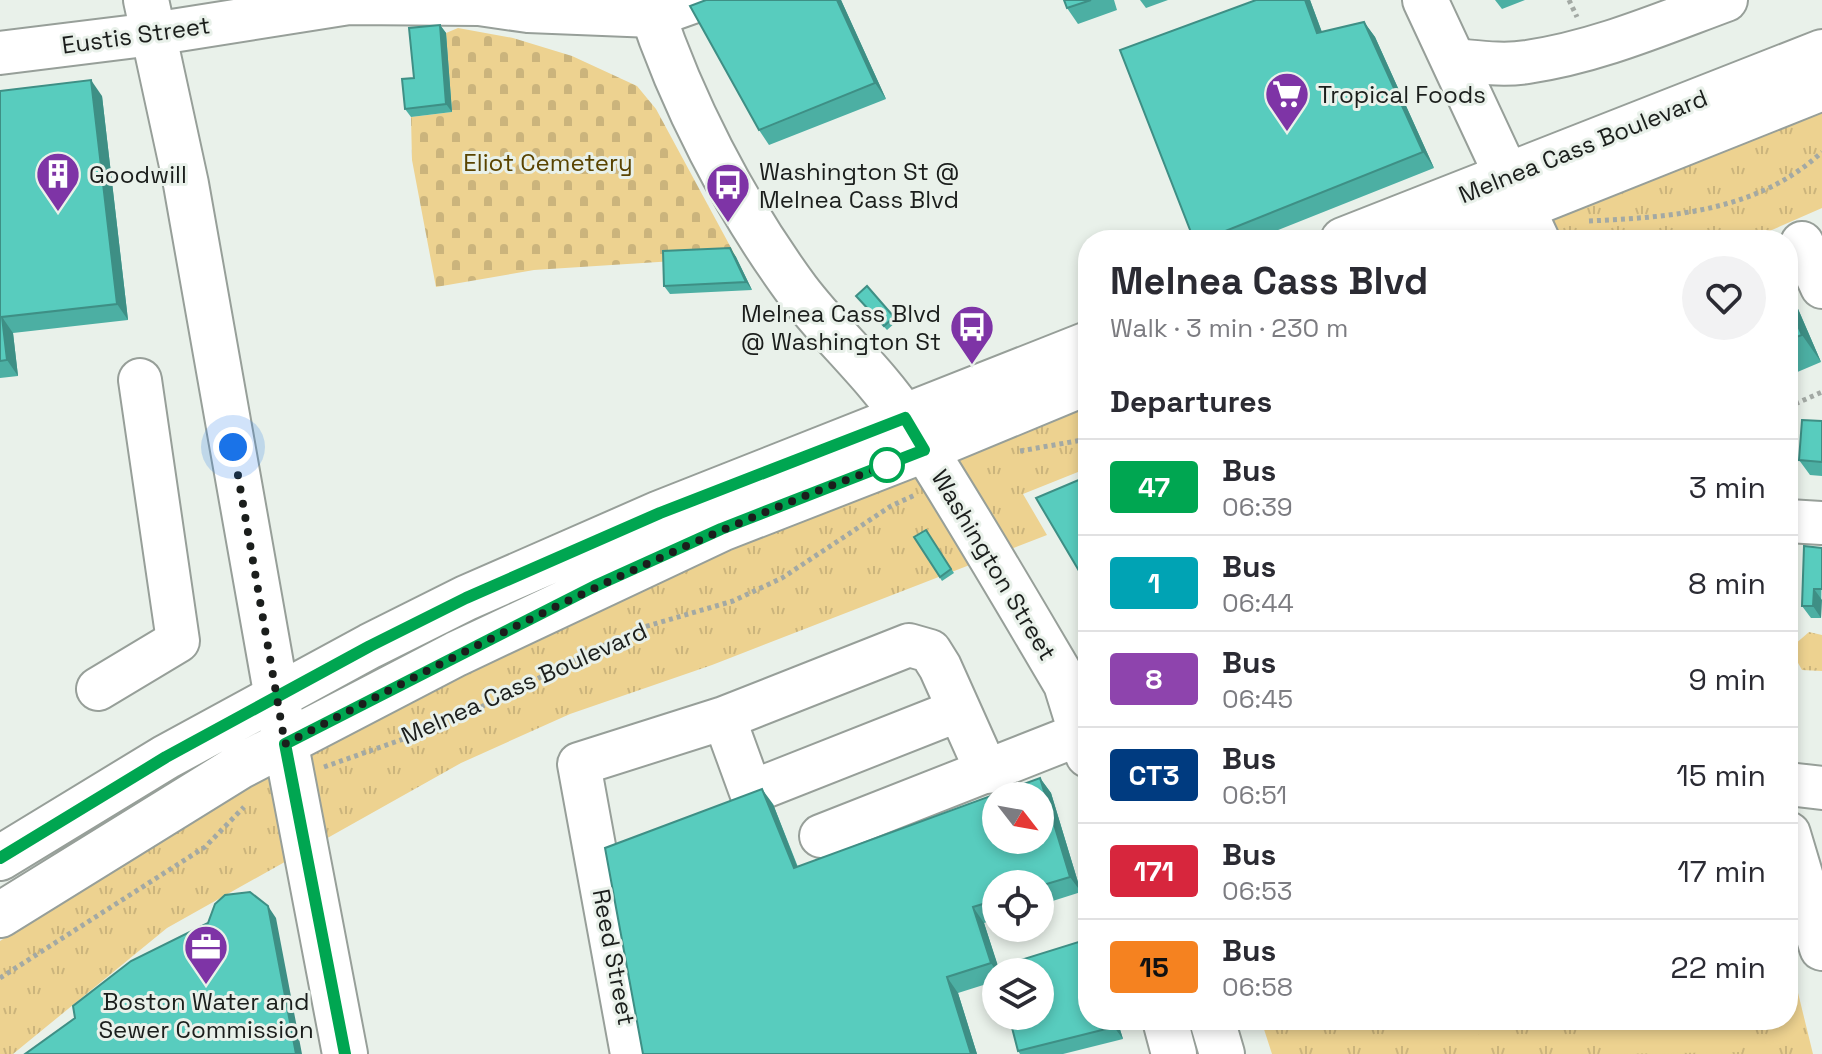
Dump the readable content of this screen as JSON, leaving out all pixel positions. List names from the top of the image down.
{
  "streets": {
    "main road": ["Melnea Cass Boulevard", "Washington Street"],
    "street": ["Eustis Street", "Reed Street"]
  },
  "crossings": [
    ["Eustis Street", "Washington Street"],
    ["Melnea Cass Boulevard", "Washington Street"]
  ],
  "parks": ["Eliot Cemetery"],
  "places": {
    "supermarket": ["Tropical Foods"],
    "building": ["Goodwill"],
    "bus stop": ["Washington St @ Melnea Cass Blvd", "Melnea Cass Blvd @ Washington St"],
    "office": ["Boston Water and Sewer Commission"]
  },
  "lines": ["bus line 47"],
  "north": "bottom right",
  "page": {
    "heading": [
      ["Melnea Cass Blvd", "Walk · 3 min · 230 m"],
      "Departures"
    ],
    "list": [
      {
        "mark": "47",
        "name": "Bus",
        "note": "06:39",
        "value": "3 min"
      },
      {
        "mark": "1",
        "name": "Bus",
        "note": "06:44",
        "value": "8 min"
      },
      {
        "mark": "8",
        "name": "Bus",
        "note": "06:45",
        "value": "9 min"
      },
      {
        "mark": "CT3",
        "name": "Bus",
        "note": "06:51",
        "value": "15 min"
      },
      {
        "mark": "171",
        "name": "Bus",
        "note": "06:53",
        "value": "17 min"
      },
      {
        "mark": "15",
        "name": "Bus",
        "note": "06:58",
        "value": "22 min"
      }
    ]
  }
}
